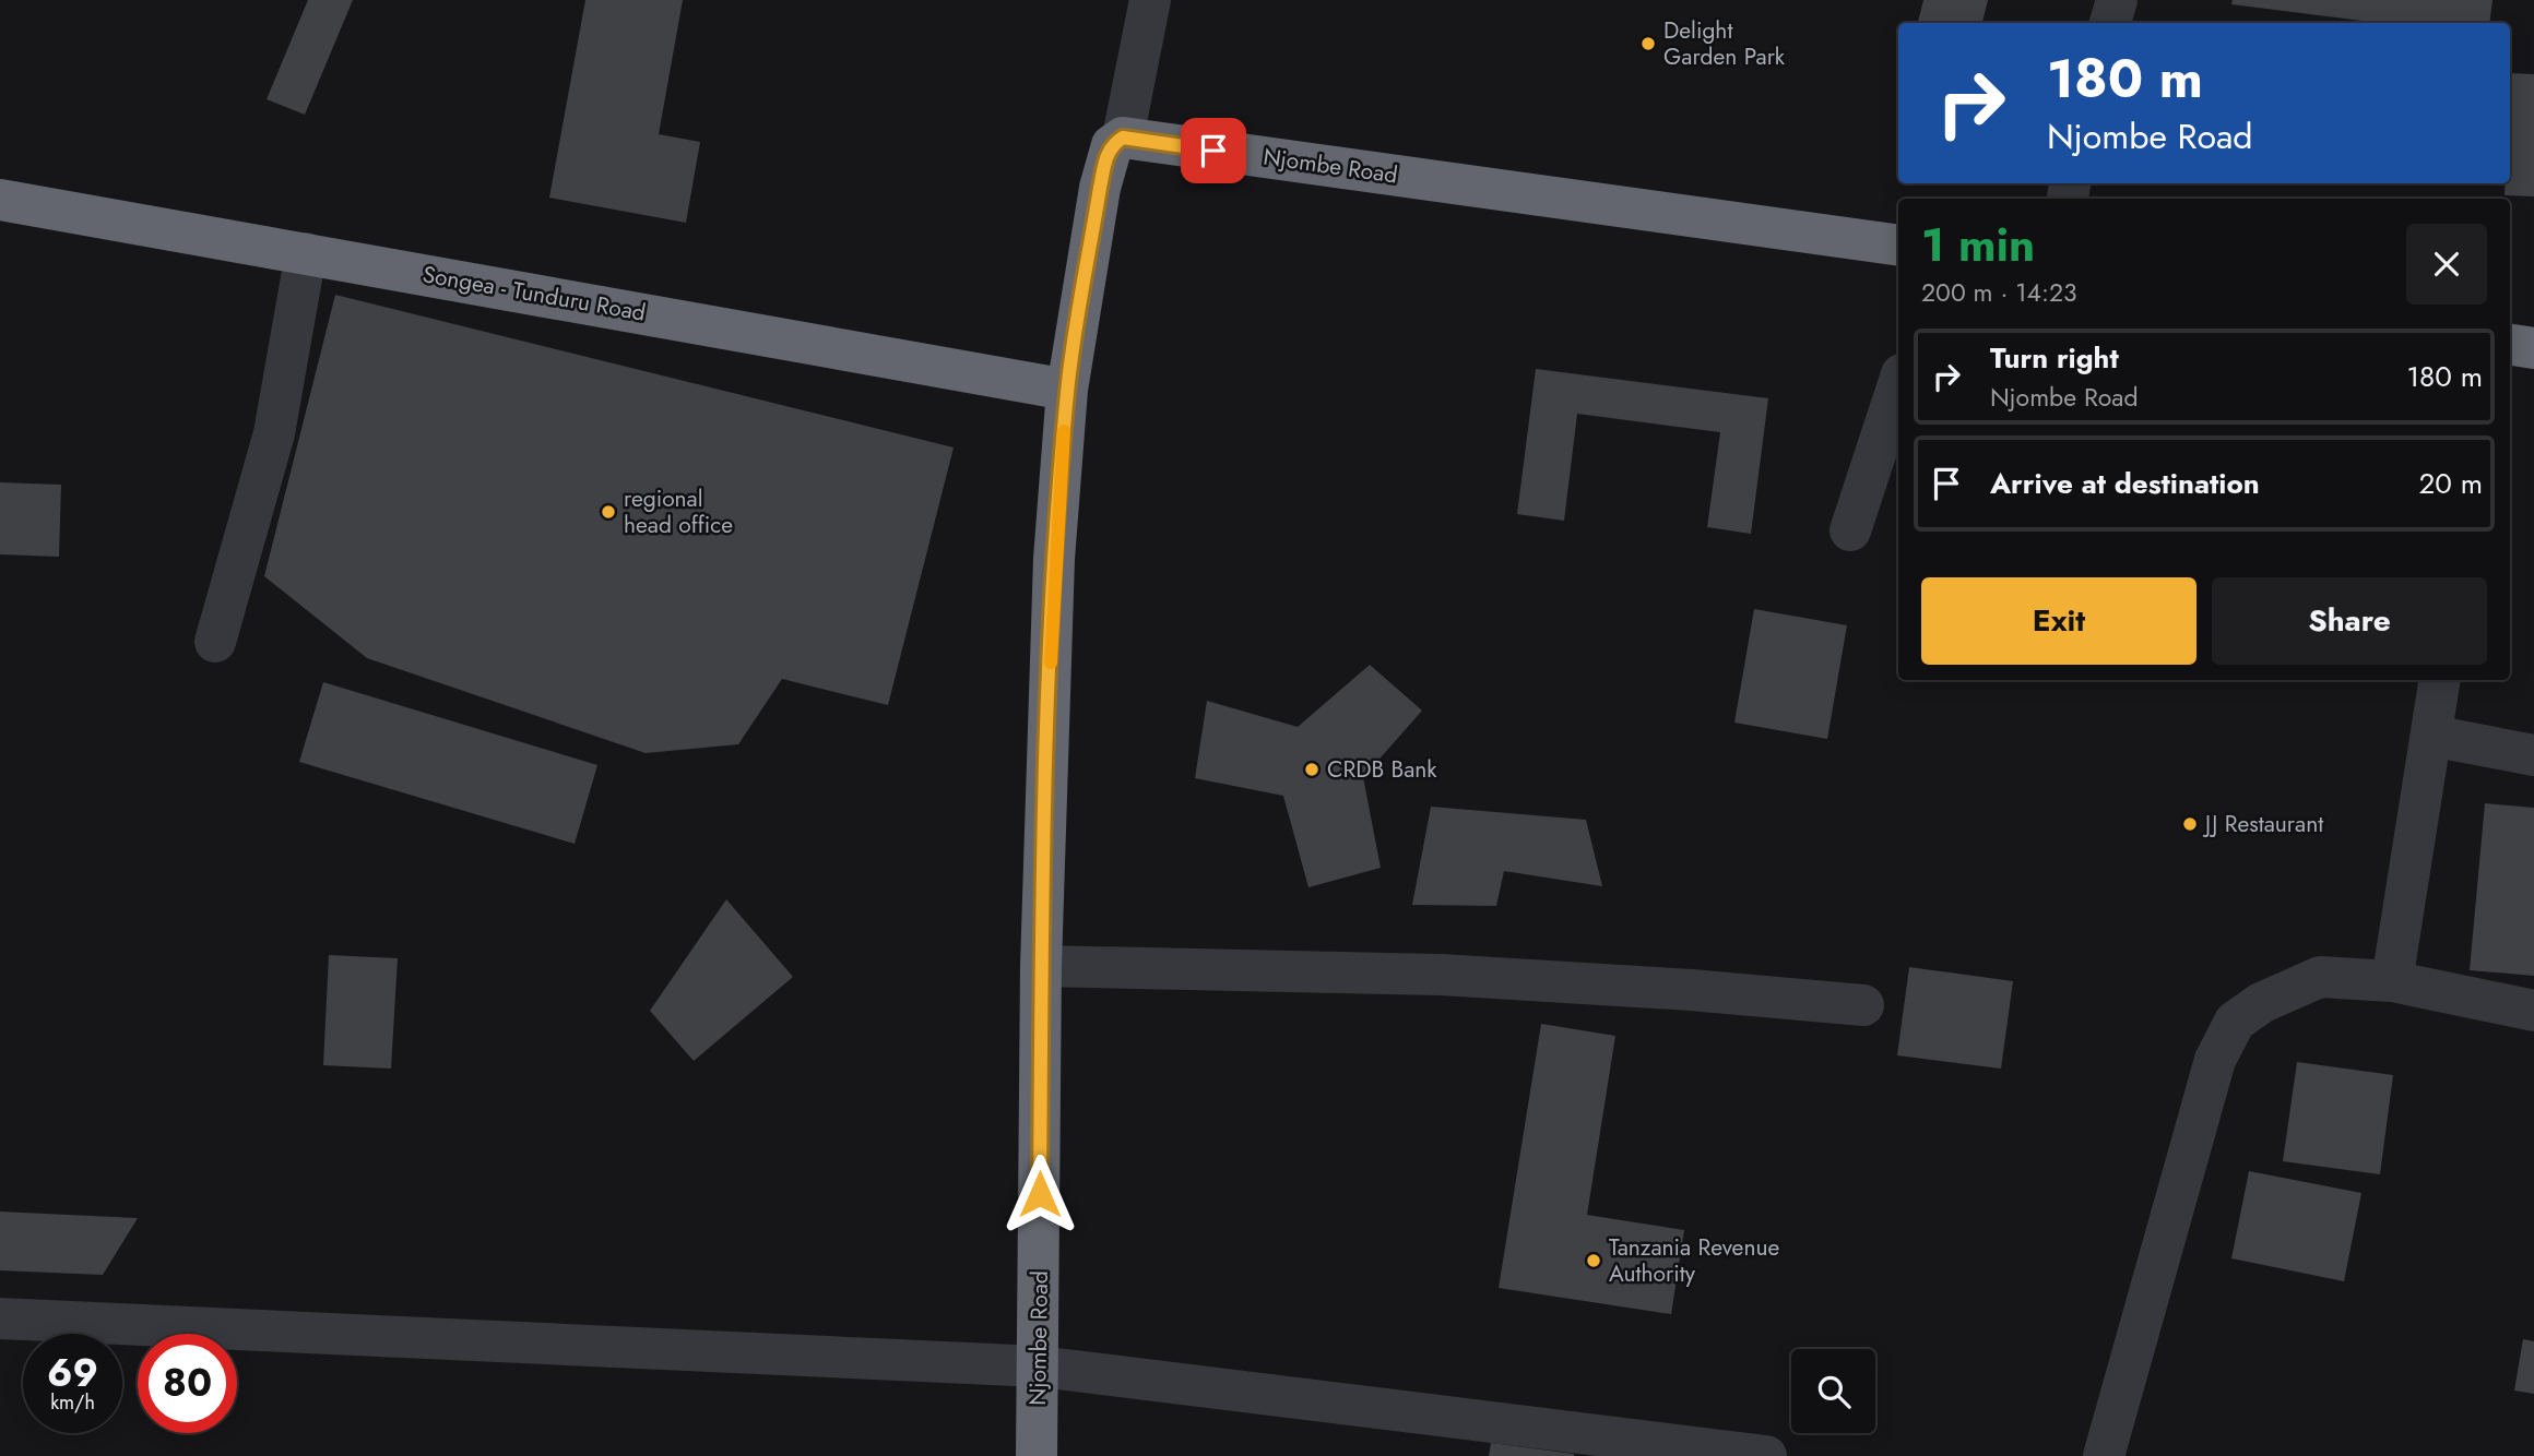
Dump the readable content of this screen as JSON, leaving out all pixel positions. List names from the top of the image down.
{
  "streets": {
    "highway": ["Njombe Road", "Songea - Tunduru Road"]
  },
  "crossings": [
    ["Njombe Road", "Songea - Tunduru Road"]
  ],
  "places": [
    "Delight Garden Park",
    "regional head office",
    "CRDB Bank",
    "JJ Restaurant",
    "Tanzania Revenue Authority"
  ],
  "page": {
    "turn": ["180 m", "Njombe Road"],
    "heading": ["1 min", "200 m · 14:23"],
    "list": [
      {
        "name": "Turn right",
        "note": "Njombe Road",
        "value": "180 m"
      },
      {
        "name": "Arrive at destination",
        "value": "20 m"
      }
    ],
    "buttons": ["Exit", "Share"],
    "speed": "69 km/h",
    "limit": "80"
  }
}
